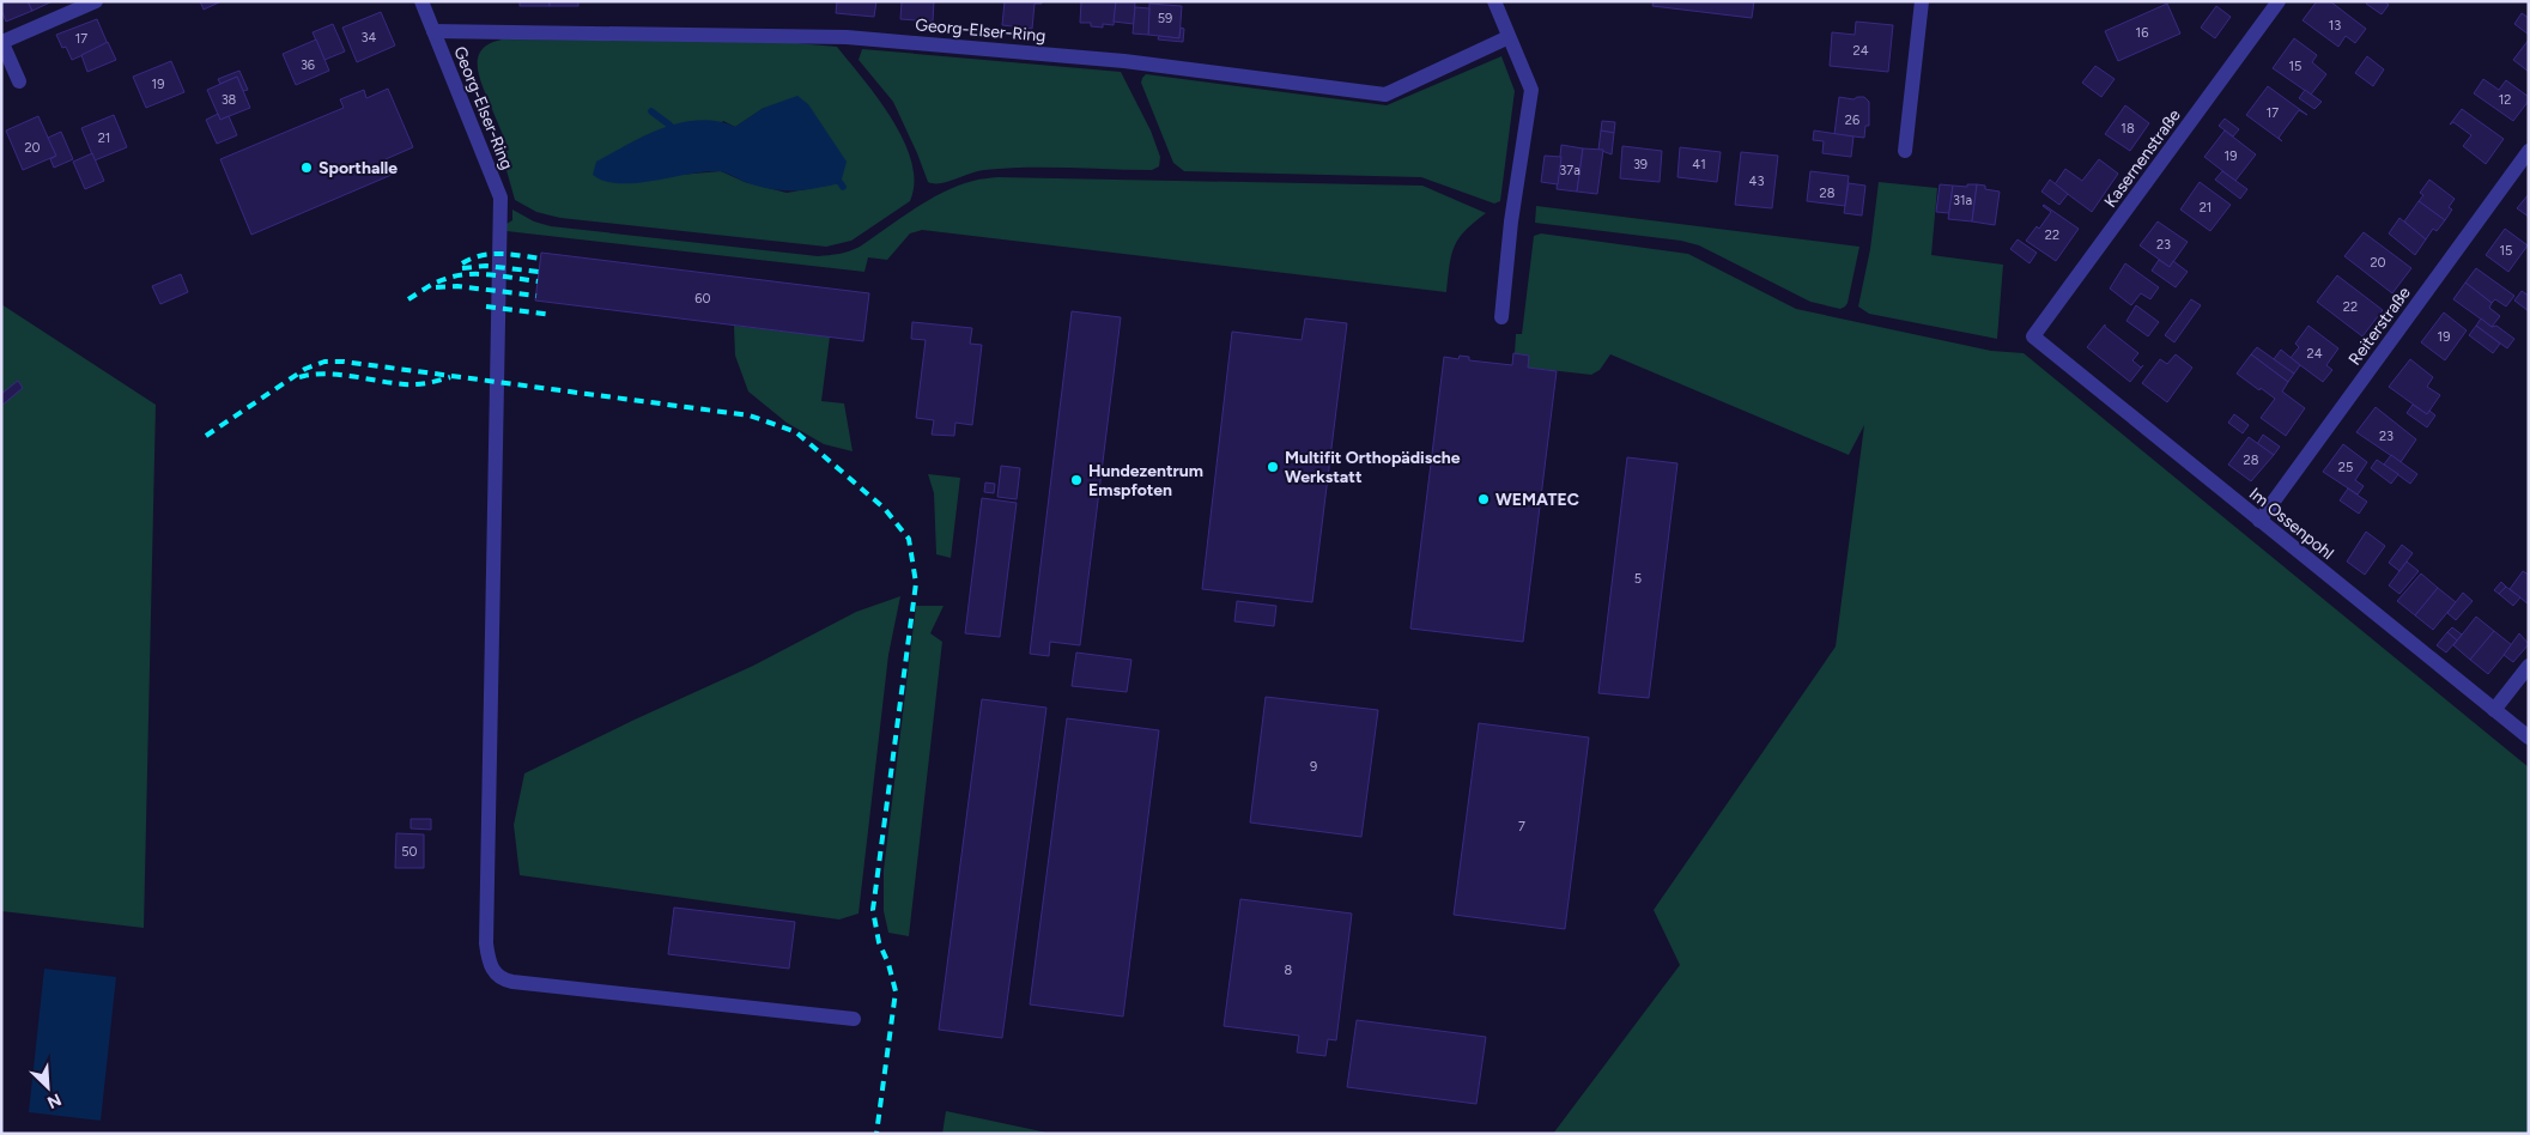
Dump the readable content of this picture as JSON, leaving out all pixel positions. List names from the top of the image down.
{
  "streets": {
    "street": [
      "Georg-Elser-Ring",
      "Kasernenstraße",
      "Reiterstraße",
      "Im Ossenpohl"
    ]
  },
  "crossings": [
    ["Kasernenstraße", "Im Ossenpohl"],
    ["Reiterstraße", "Im Ossenpohl"]
  ],
  "places": [
    "Sporthalle",
    "Multifit Orthopädische Werkstatt",
    "Hundezentrum Emspfoten",
    "WEMATEC"
  ],
  "house_numbers": [
    "59",
    "13",
    "16",
    "34",
    "17",
    "24",
    "36",
    "15",
    "19",
    "38",
    "12",
    "17",
    "26",
    "18",
    "21",
    "20",
    "19",
    "39",
    "41",
    "37a",
    "43",
    "28",
    "31a",
    "21",
    "22",
    "23",
    "15",
    "20",
    "60",
    "22",
    "19",
    "24",
    "23",
    "28",
    "25",
    "5",
    "9",
    "7",
    "50",
    "8"
  ],
  "north": "bottom right"
}
